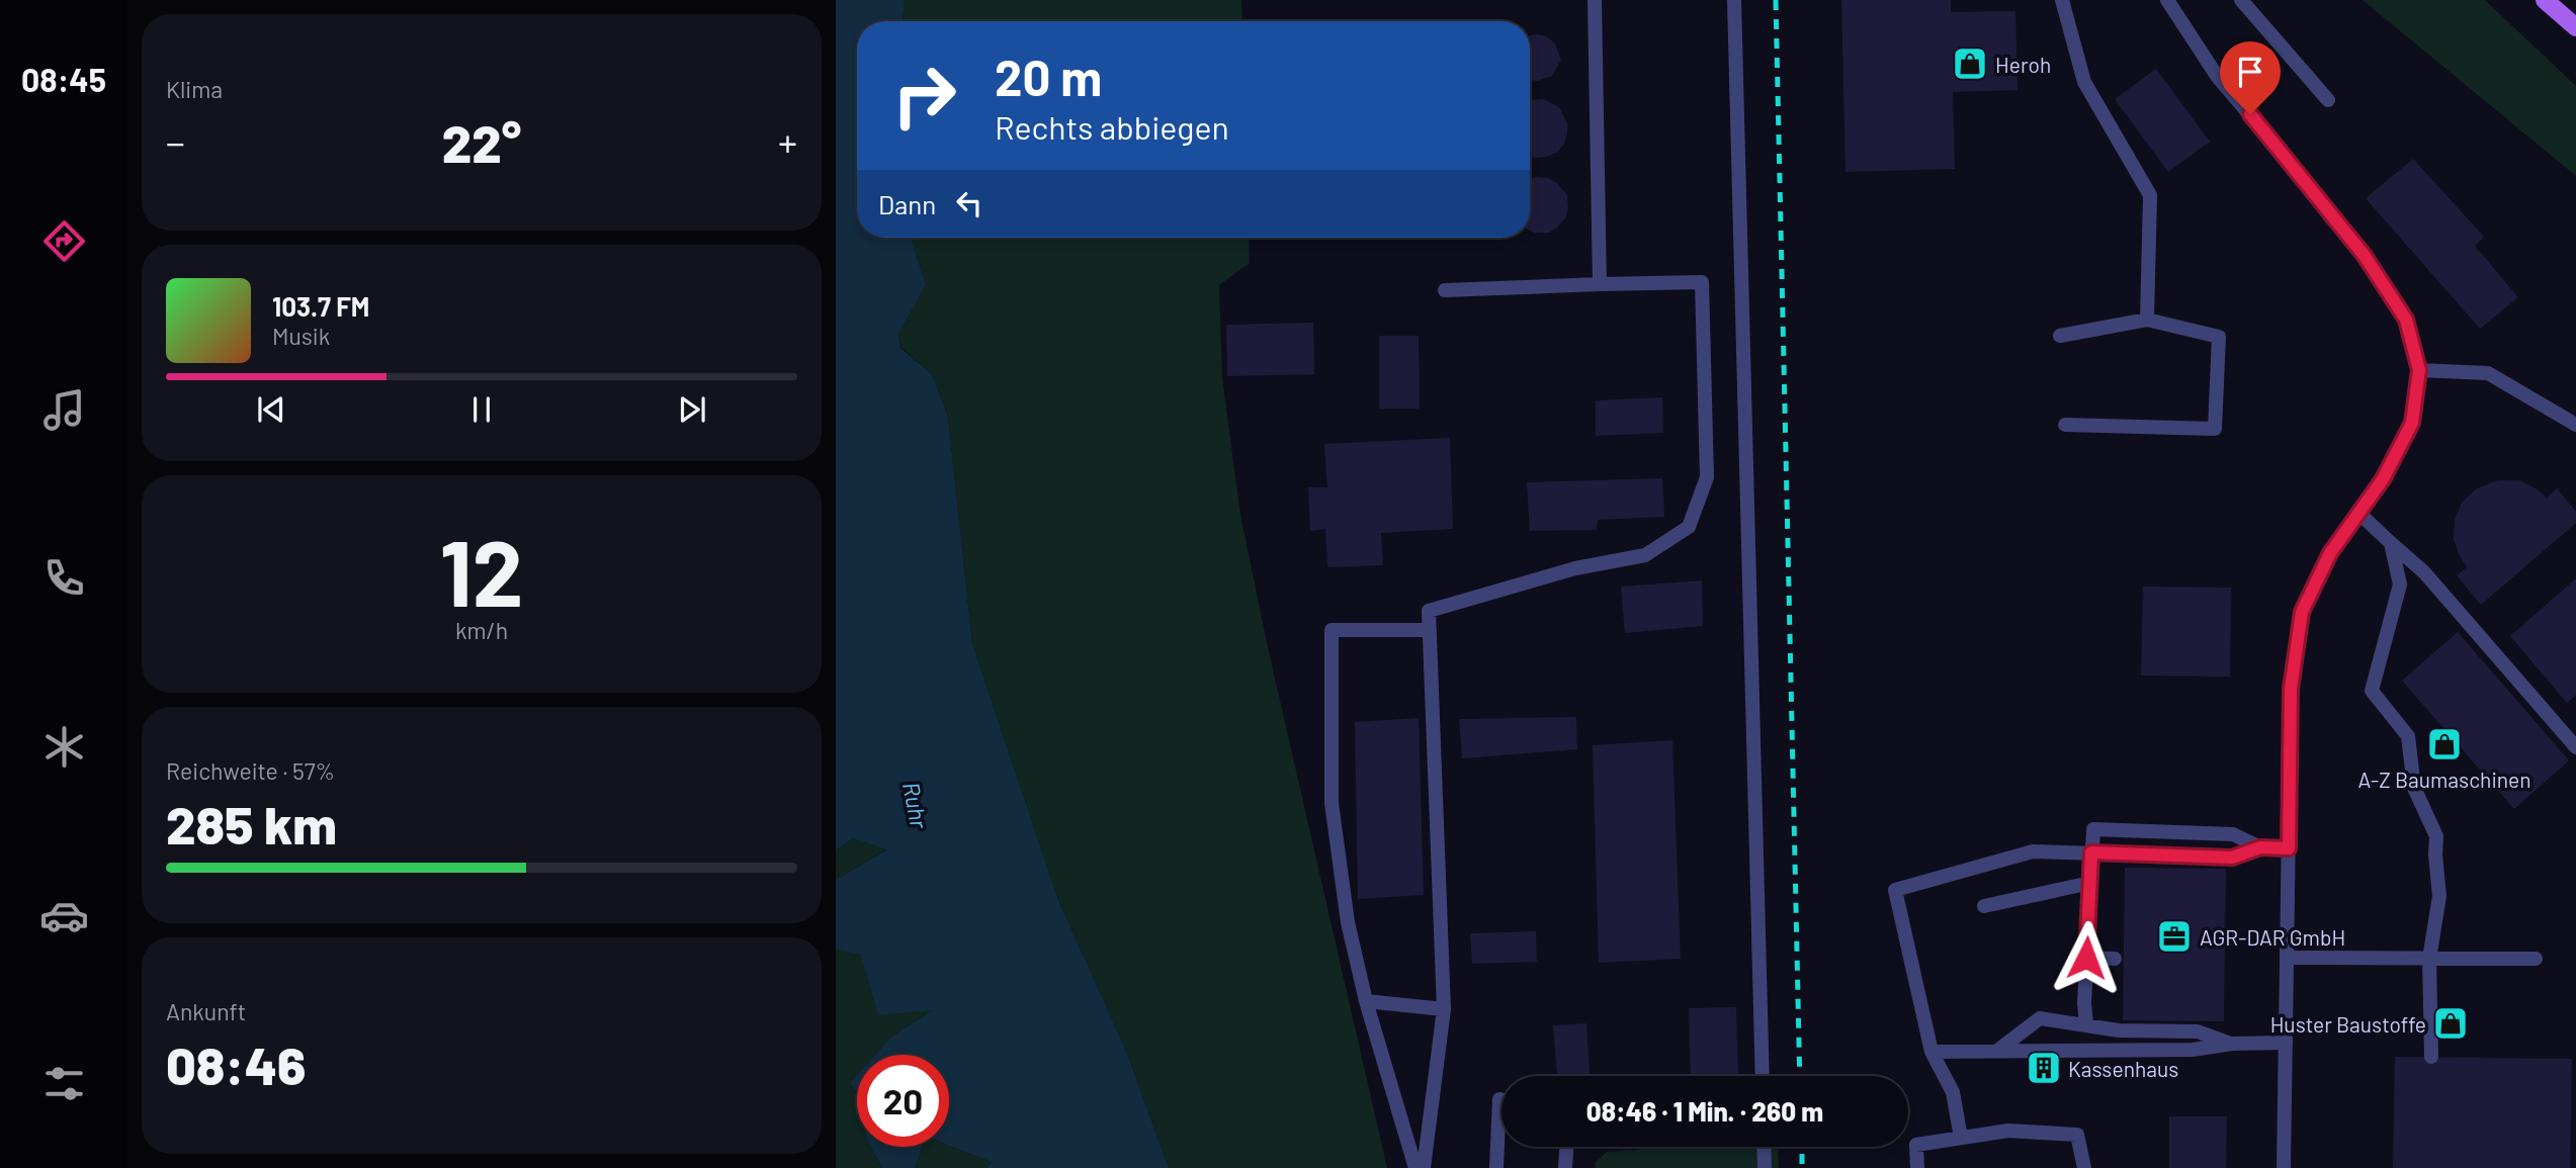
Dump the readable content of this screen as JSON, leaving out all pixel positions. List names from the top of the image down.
{
  "water": ["Ruhr"],
  "places": {
    "shop": ["Heroh", "A-Z Baumaschinen", "Huster Baustoffe"],
    "office": ["AGR-DAR GmbH"],
    "building": ["Kassenhaus"]
  },
  "page": {
    "tabs": "08:45",
    "tile": [
      "Klima",
      ["12", "km/h"],
      ["Reichweite · 57%", "285 km"],
      ["Ankunft", "08:46"]
    ],
    "turn": ["20 m", "Rechts abbiegen"],
    "heat": ["−", "22°", "+"],
    "then": "Dann",
    "song": ["103.7 FM", "Musik"],
    "limit": "20",
    "trip": "08:46 · 1 Min. · 260 m"
  }
}
